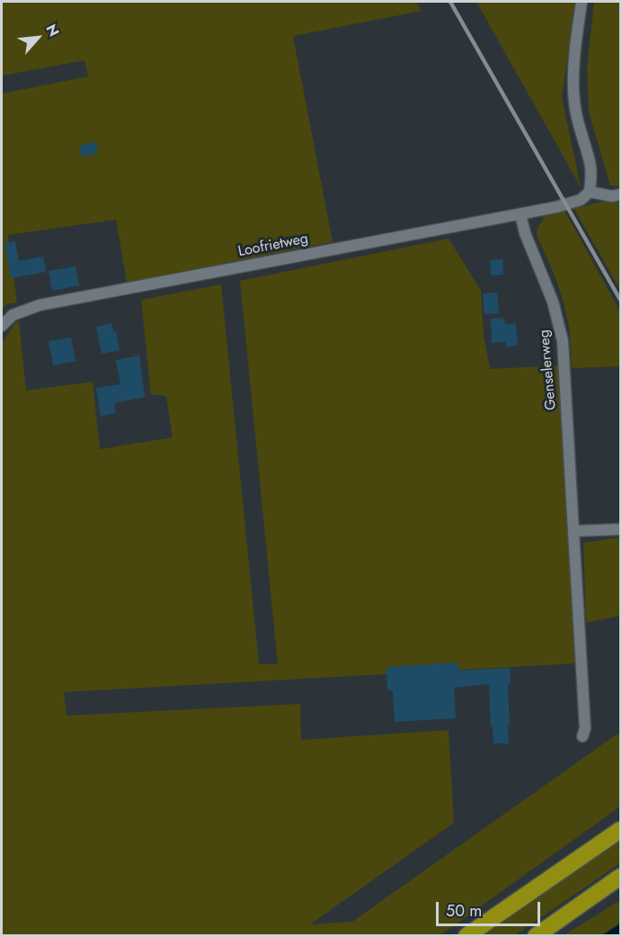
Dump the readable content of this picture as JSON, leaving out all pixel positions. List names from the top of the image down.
{
  "streets": {
    "street": ["Loofrietweg", "Genselerweg"]
  },
  "crossings": [
    ["Loofrietweg", "Genselerweg"]
  ],
  "scale_bar": "50 m",
  "north": "top right"
}
